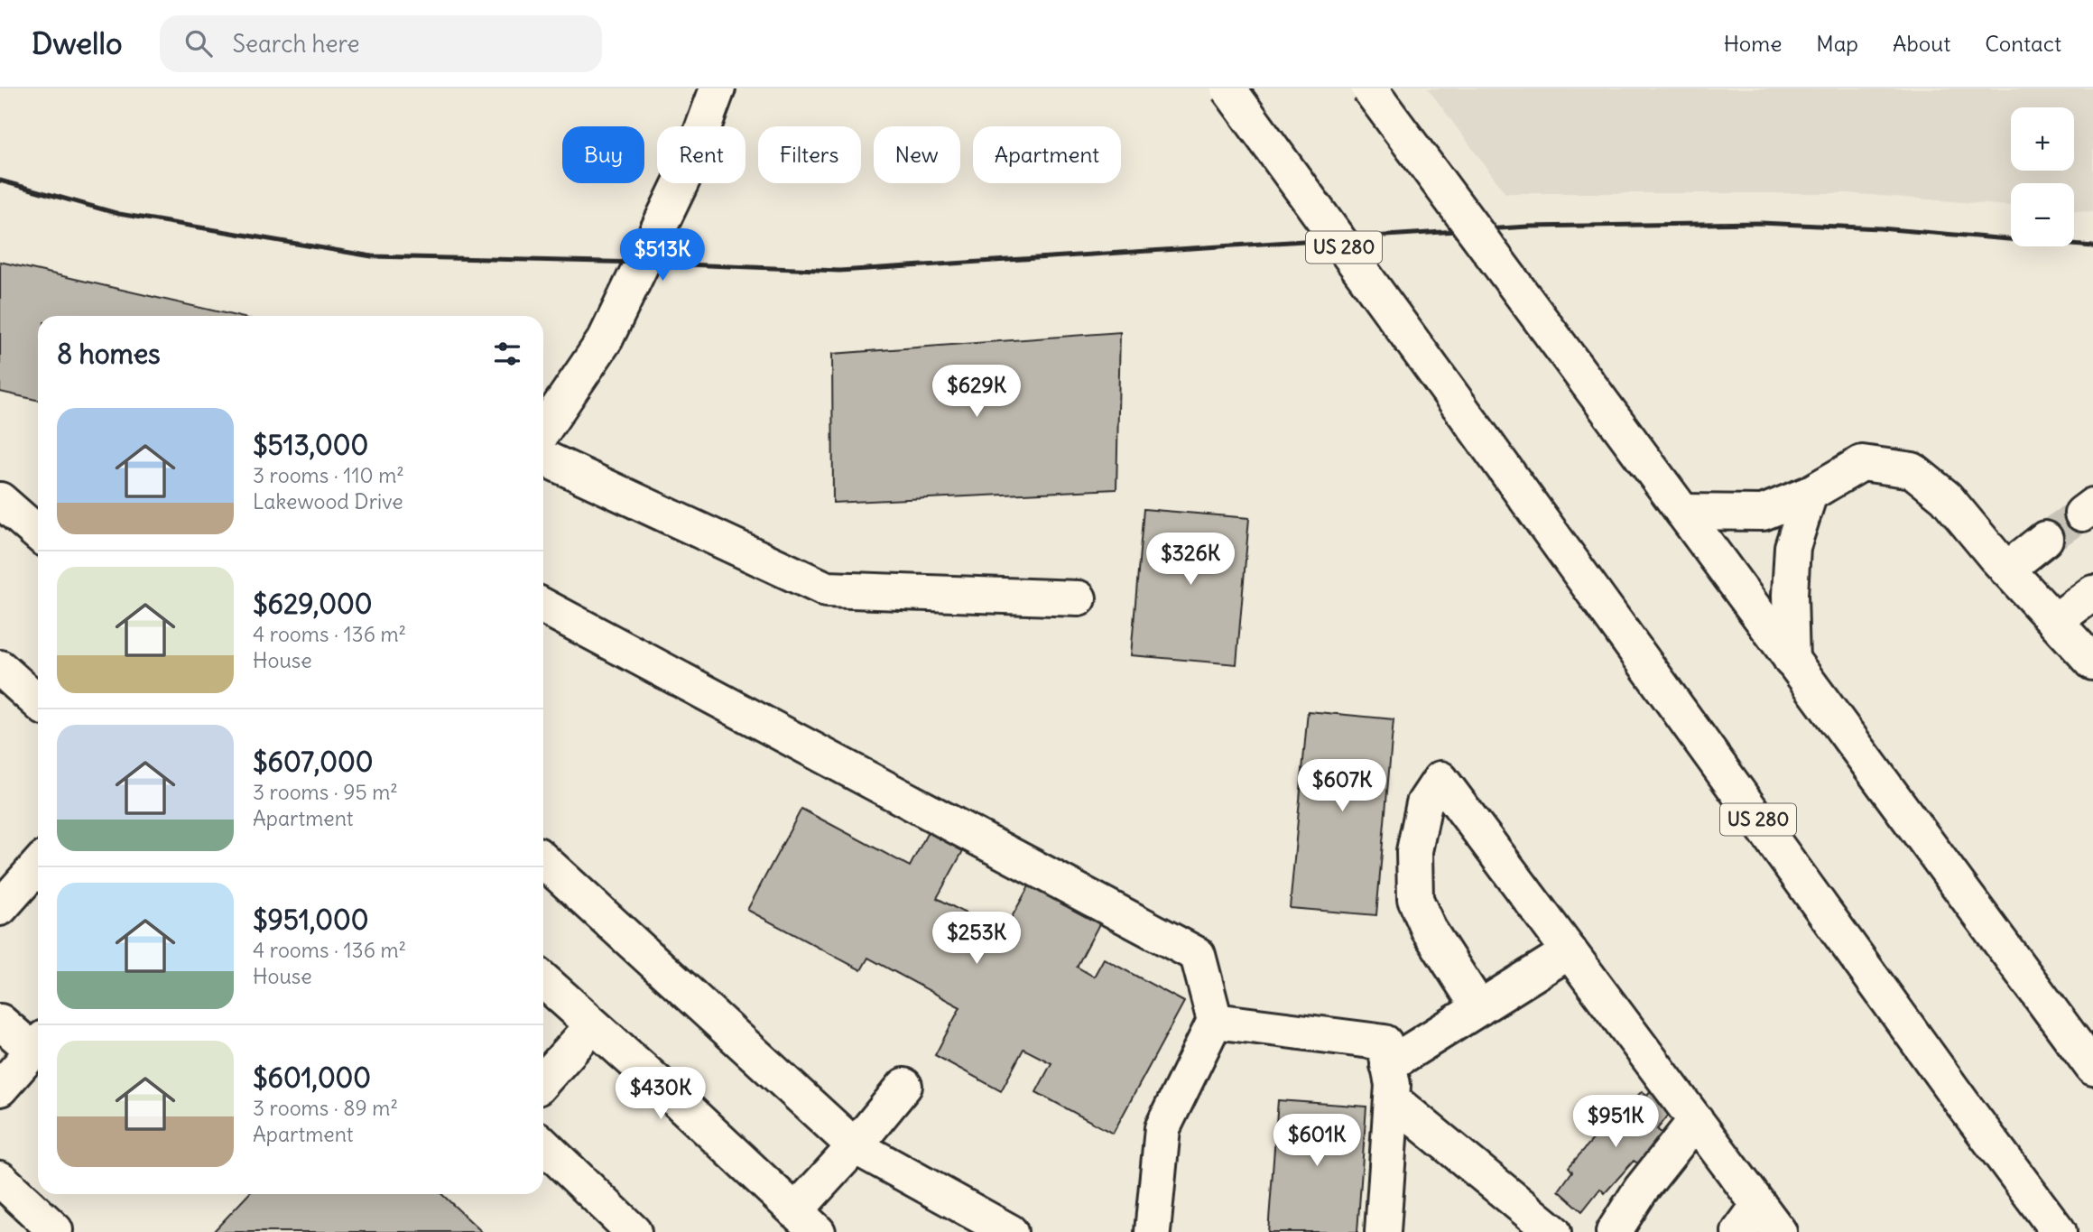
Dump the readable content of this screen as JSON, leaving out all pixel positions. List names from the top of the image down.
{
  "streets": {
    "main road": ["US 280"]
  },
  "page": {
    "header": "Dwello",
    "search": "Search here",
    "nav": [
      "Home",
      "Map",
      "About",
      "Contact"
    ],
    "map_buttons": ["+", "−"],
    "chip": [
      "Buy",
      "Rent",
      "Filters",
      "New",
      "Apartment"
    ],
    "price": [
      "$513K",
      "$629K",
      "$326K",
      "$607K",
      "$253K",
      "$430K",
      "$951K",
      "$601K"
    ],
    "heading": "8 homes",
    "list": [
      {
        "name": "$513,000",
        "note": "3 rooms · 110 m² · Lakewood Drive"
      },
      {
        "name": "$629,000",
        "note": "4 rooms · 136 m² · House"
      },
      {
        "name": "$607,000",
        "note": "3 rooms · 95 m² · Apartment"
      },
      {
        "name": "$951,000",
        "note": "4 rooms · 136 m² · House"
      },
      {
        "name": "$601,000",
        "note": "3 rooms · 89 m² · Apartment"
      }
    ]
  }
}
